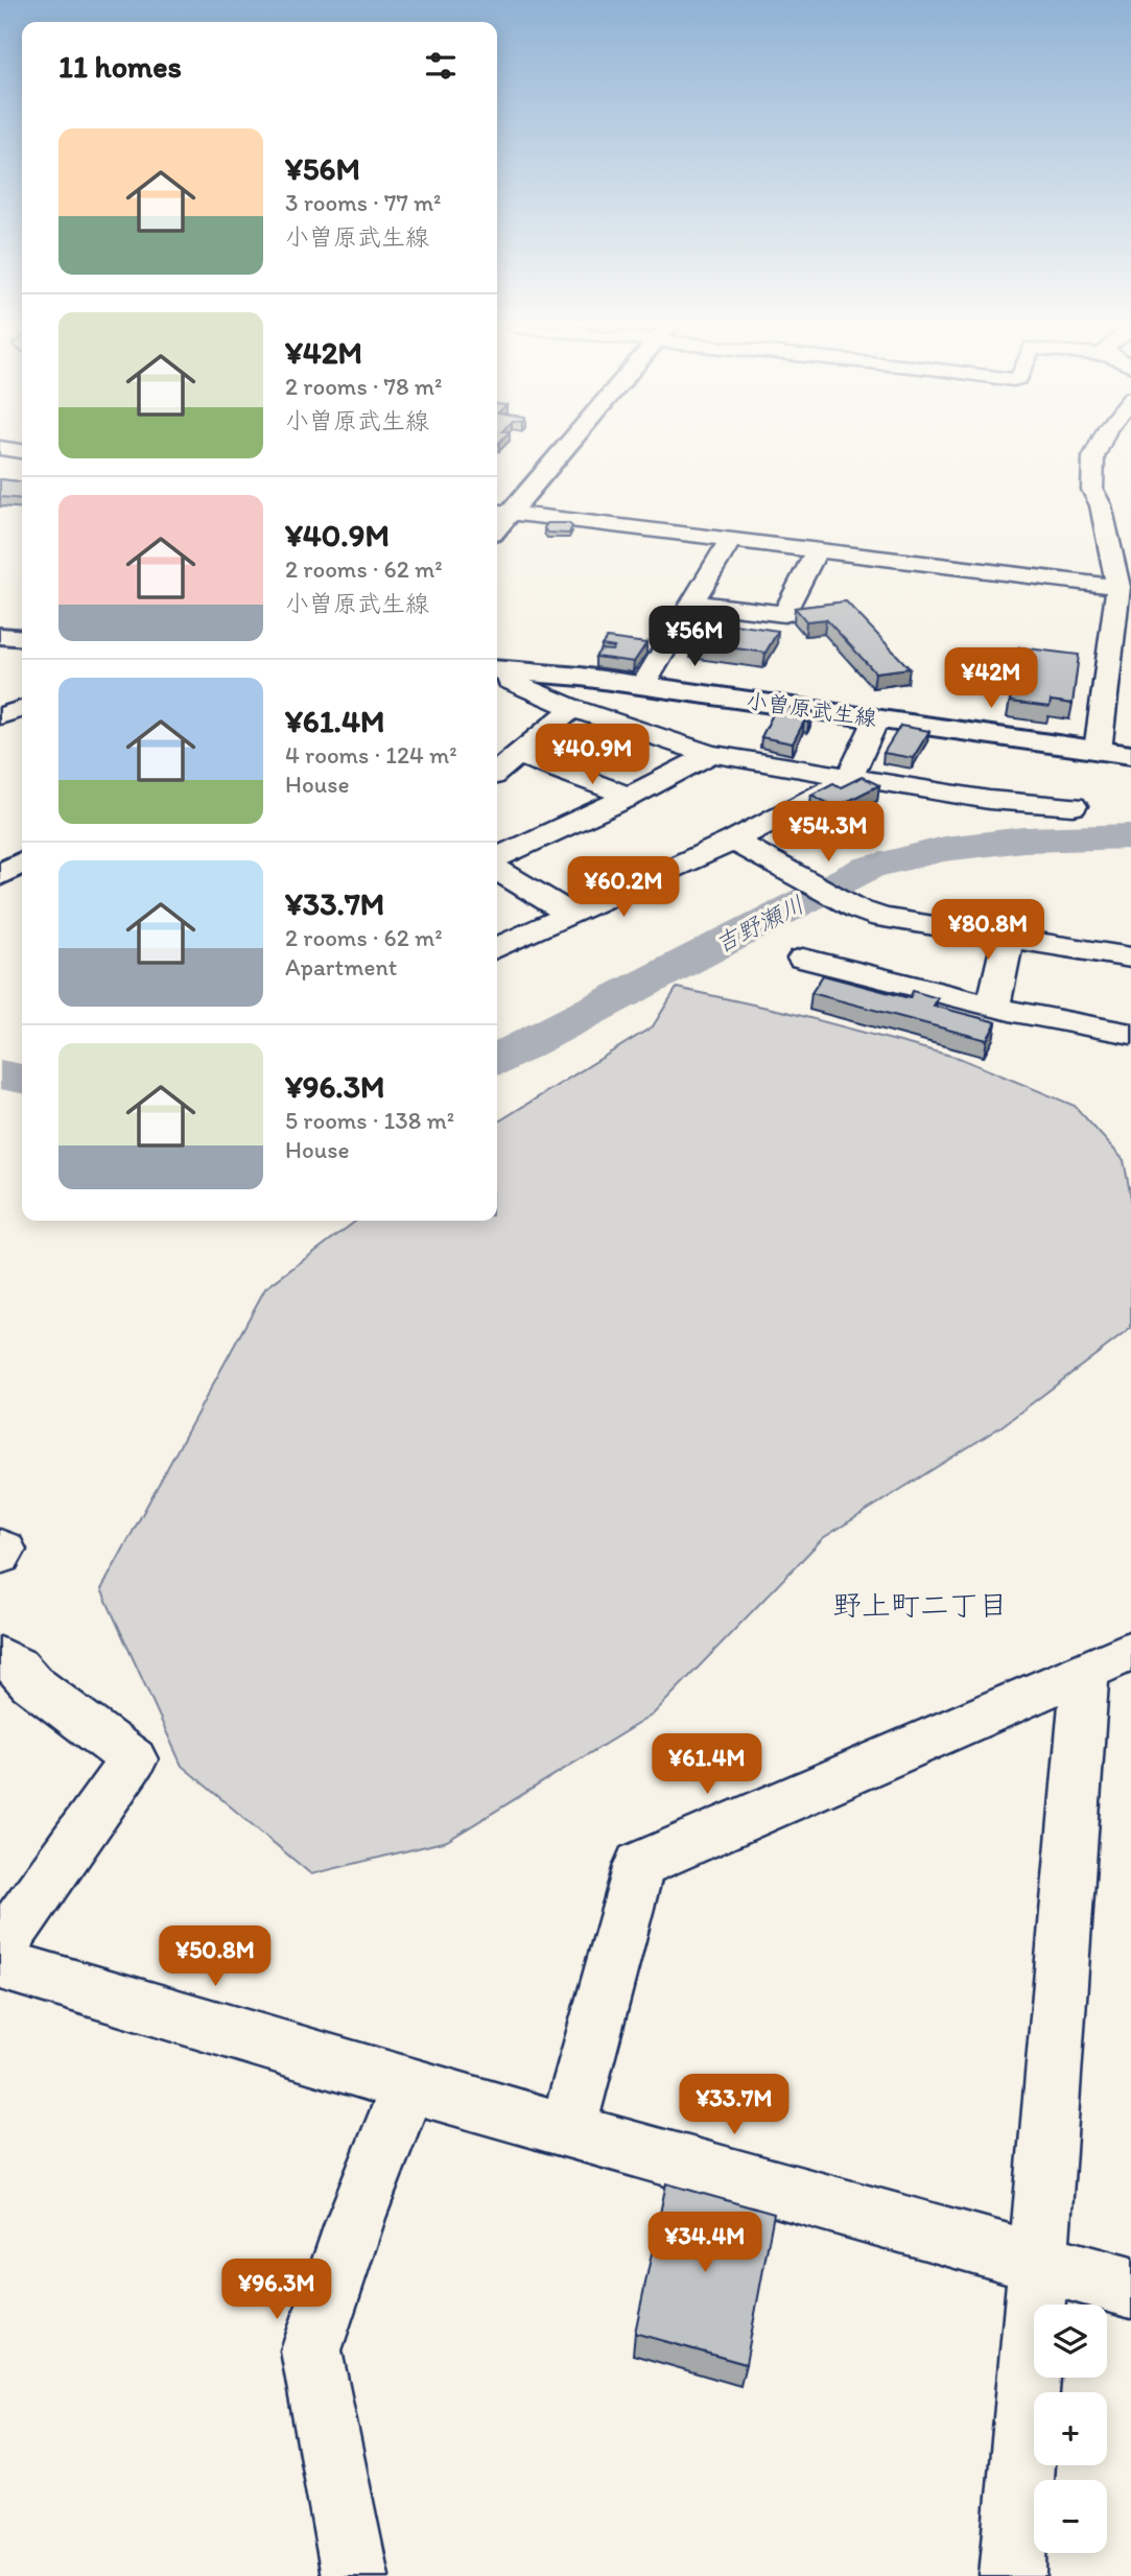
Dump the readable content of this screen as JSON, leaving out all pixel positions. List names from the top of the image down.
{
  "streets": {
    "main road": ["小曽原武生線"]
  },
  "districts": ["野上町二丁目"],
  "water": ["吉野瀬川"],
  "page": {
    "heading": "11 homes",
    "list": [
      {
        "name": "¥56M",
        "note": "3 rooms · 77 m² · 小曽原武生線"
      },
      {
        "name": "¥42M",
        "note": "2 rooms · 78 m² · 小曽原武生線"
      },
      {
        "name": "¥40.9M",
        "note": "2 rooms · 62 m² · 小曽原武生線"
      },
      {
        "name": "¥61.4M",
        "note": "4 rooms · 124 m² · House"
      },
      {
        "name": "¥33.7M",
        "note": "2 rooms · 62 m² · Apartment"
      },
      {
        "name": "¥96.3M",
        "note": "5 rooms · 138 m² · House"
      }
    ],
    "price": [
      "¥56M",
      "¥42M",
      "¥40.9M",
      "¥54.3M",
      "¥60.2M",
      "¥80.8M",
      "¥61.4M",
      "¥50.8M",
      "¥33.7M",
      "¥34.4M",
      "¥96.3M"
    ],
    "map_buttons": ["+", "−"]
  }
}
